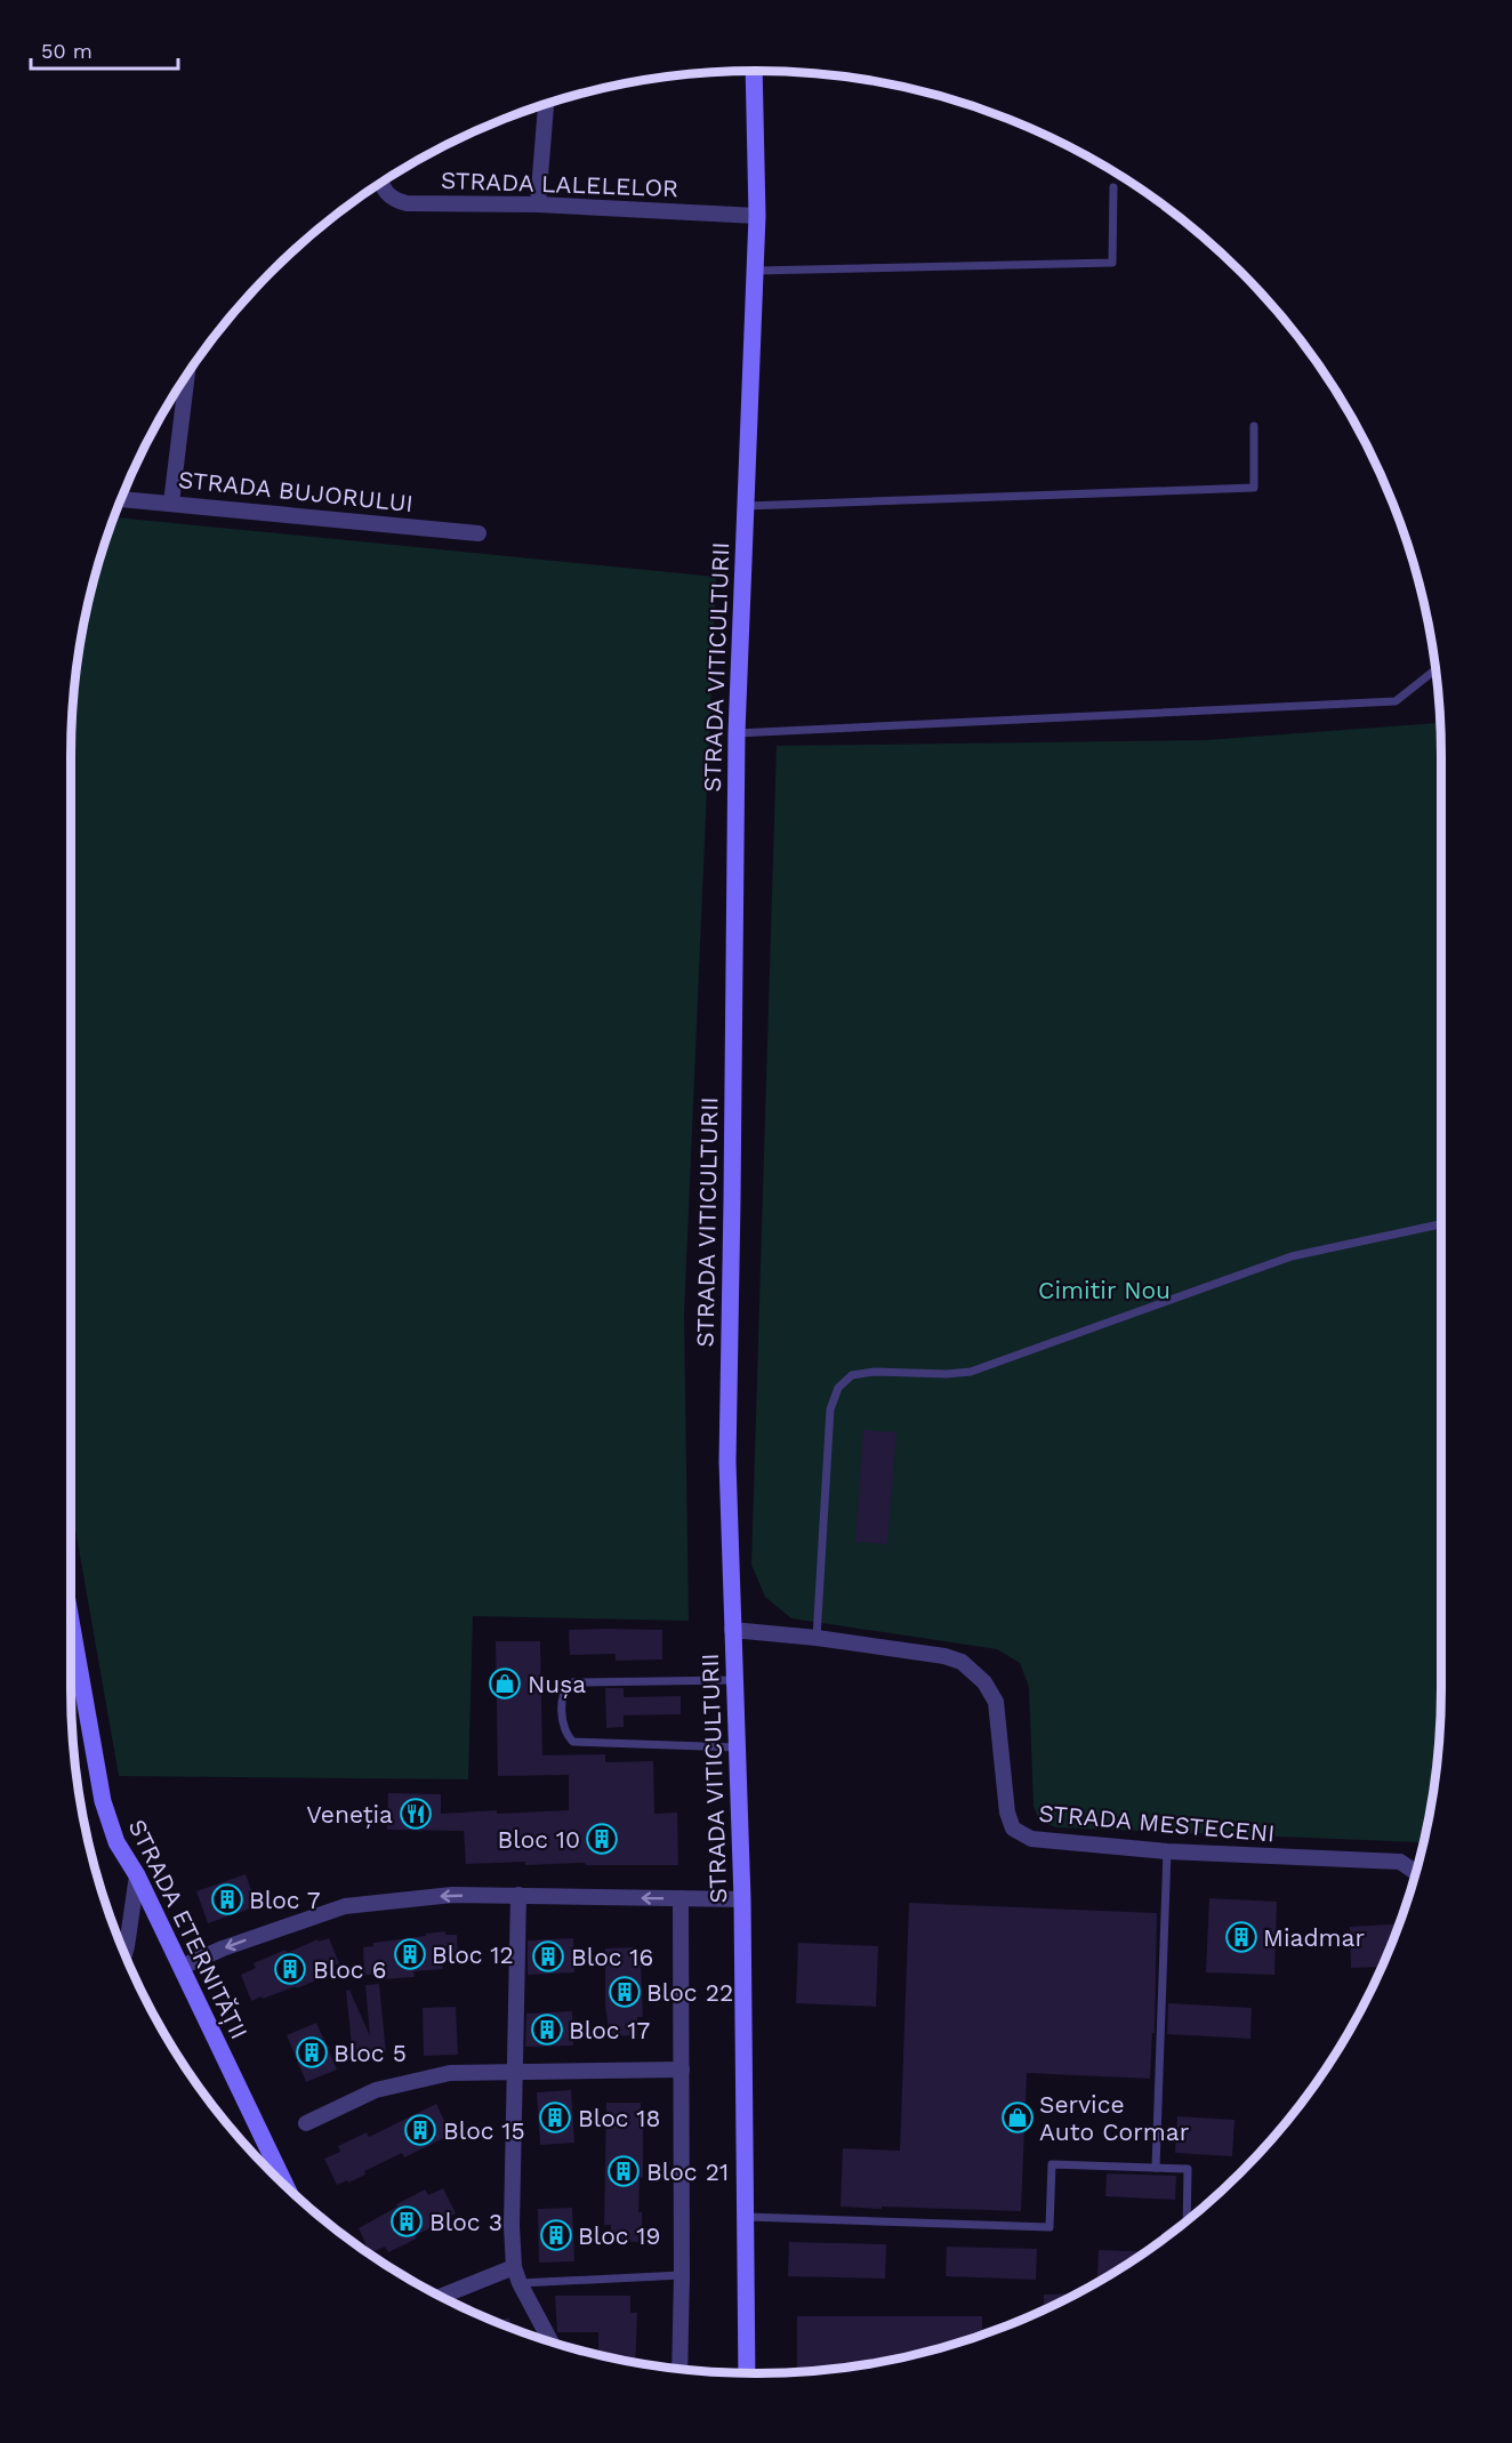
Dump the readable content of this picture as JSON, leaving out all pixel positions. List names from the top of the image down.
{
  "streets": {
    "main road": ["STRADA VITICULTURII", "STRADA ETERNITĂȚII"],
    "street": ["STRADA LALELELOR", "STRADA BUJORULUI", "STRADA MESTECENI"]
  },
  "crossings": [
    ["STRADA LALELELOR", "STRADA VITICULTURII"],
    ["STRADA VITICULTURII", "STRADA MESTECENI"]
  ],
  "parks": ["Cimitir Nou"],
  "places": {
    "shop": ["Nușa", "Service Auto Cormar"],
    "restaurant": ["Veneția"],
    "building": [
      "Bloc 10",
      "Bloc 7",
      "Miadmar",
      "Bloc 12",
      "Bloc 16",
      "Bloc 6",
      "Bloc 22",
      "Bloc 17",
      "Bloc 5",
      "Bloc 18",
      "Bloc 15",
      "Bloc 21",
      "Bloc 3",
      "Bloc 19"
    ]
  },
  "scale_bar": "50 m"
}
